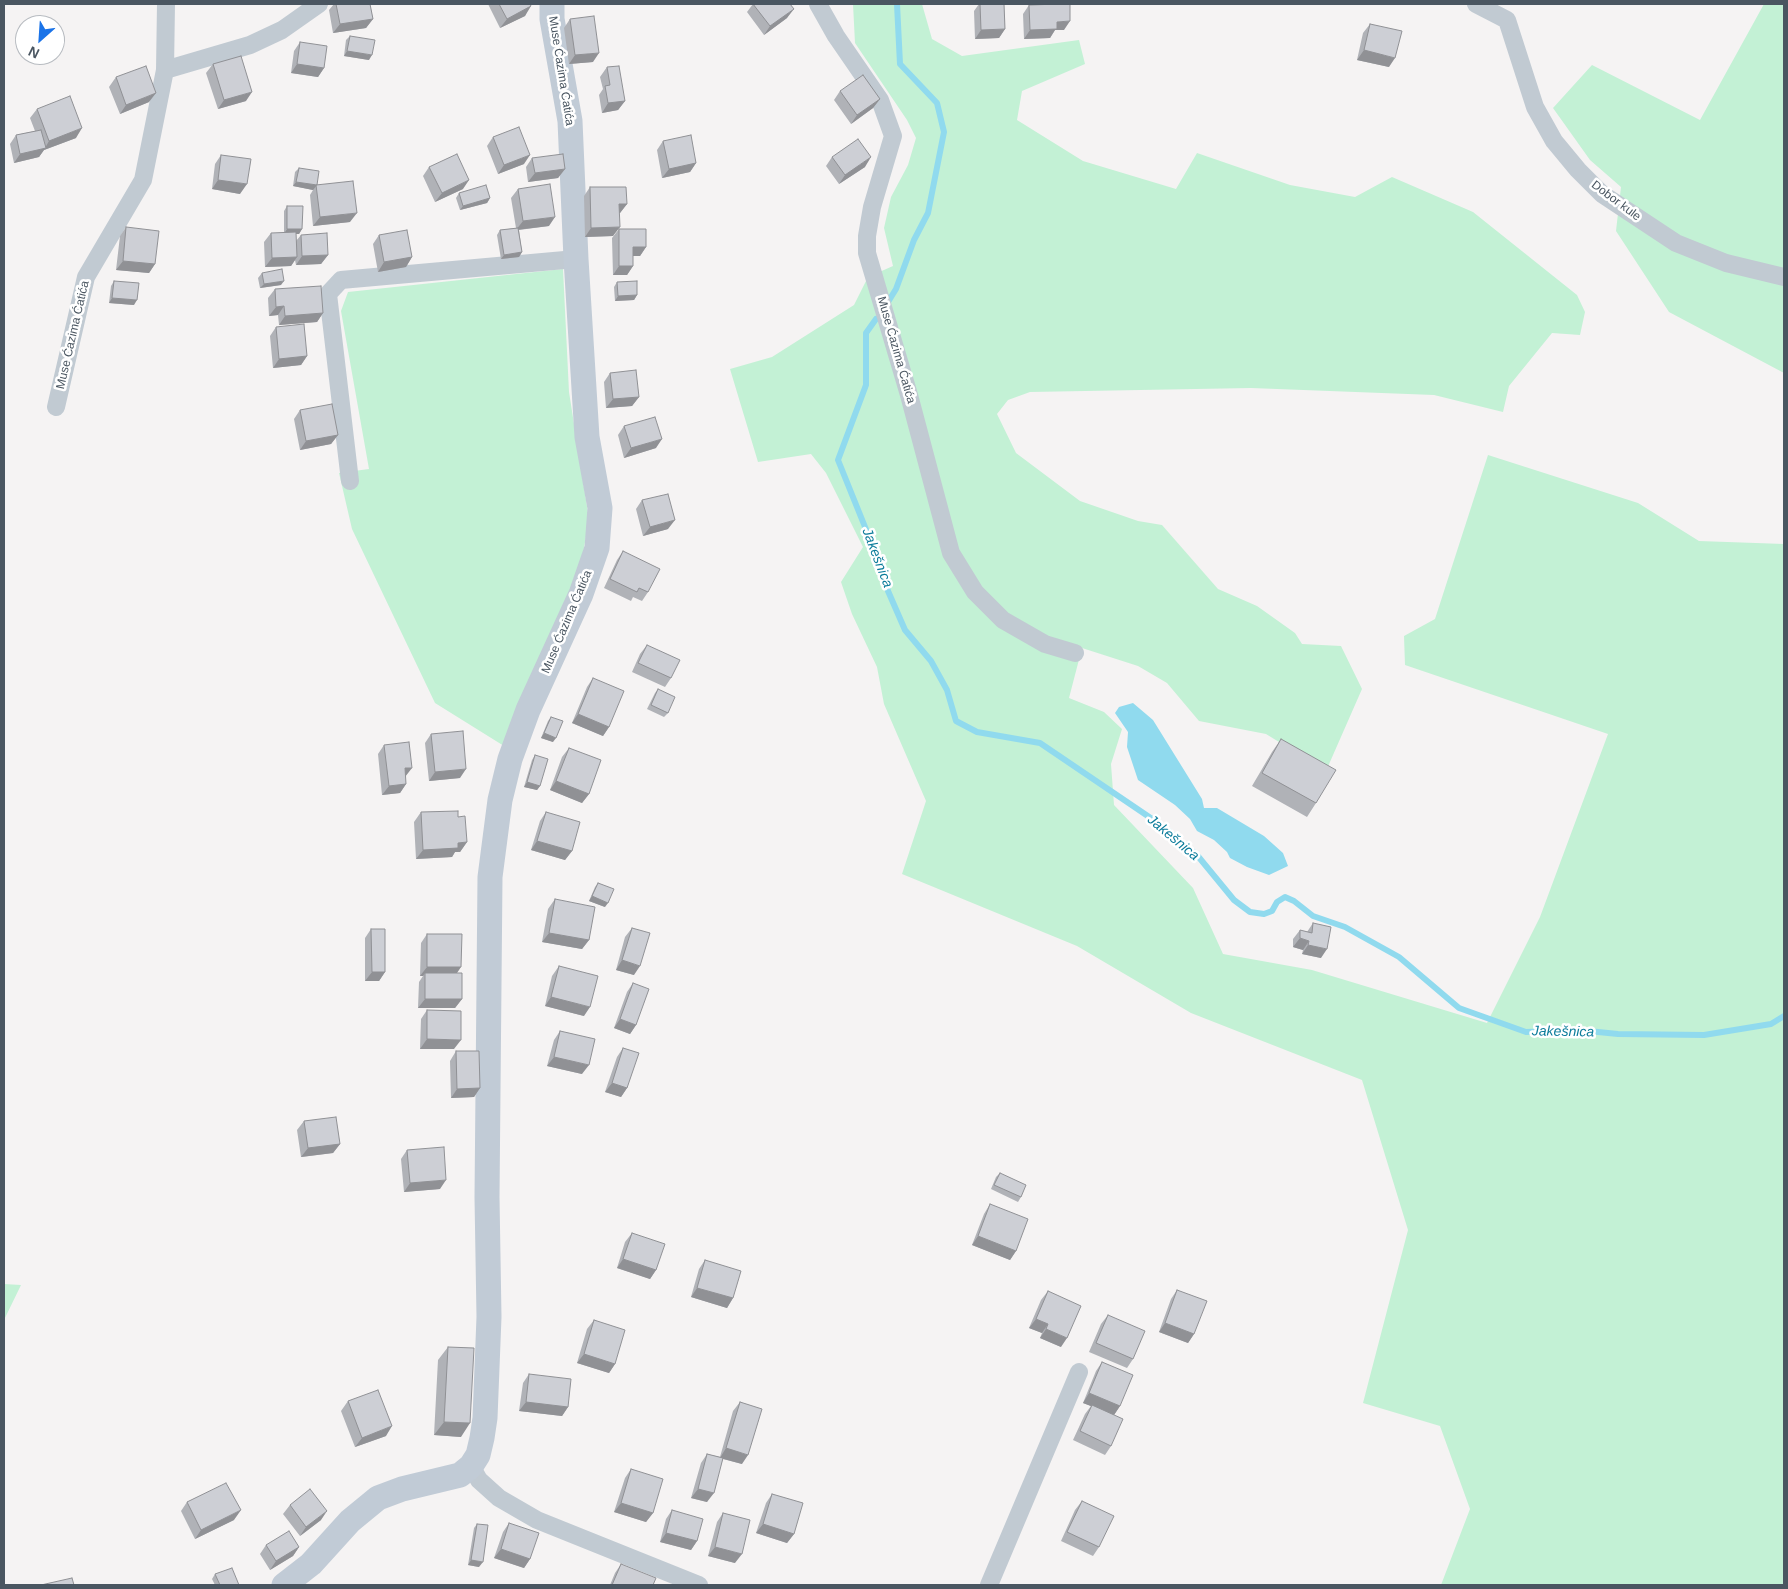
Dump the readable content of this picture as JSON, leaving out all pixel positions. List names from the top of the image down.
{
  "streets": {
    "street": ["Muse Ćazima Ćatića", "Dobor kule"]
  },
  "water": ["Jakešnica"],
  "north": "bottom left"
}
